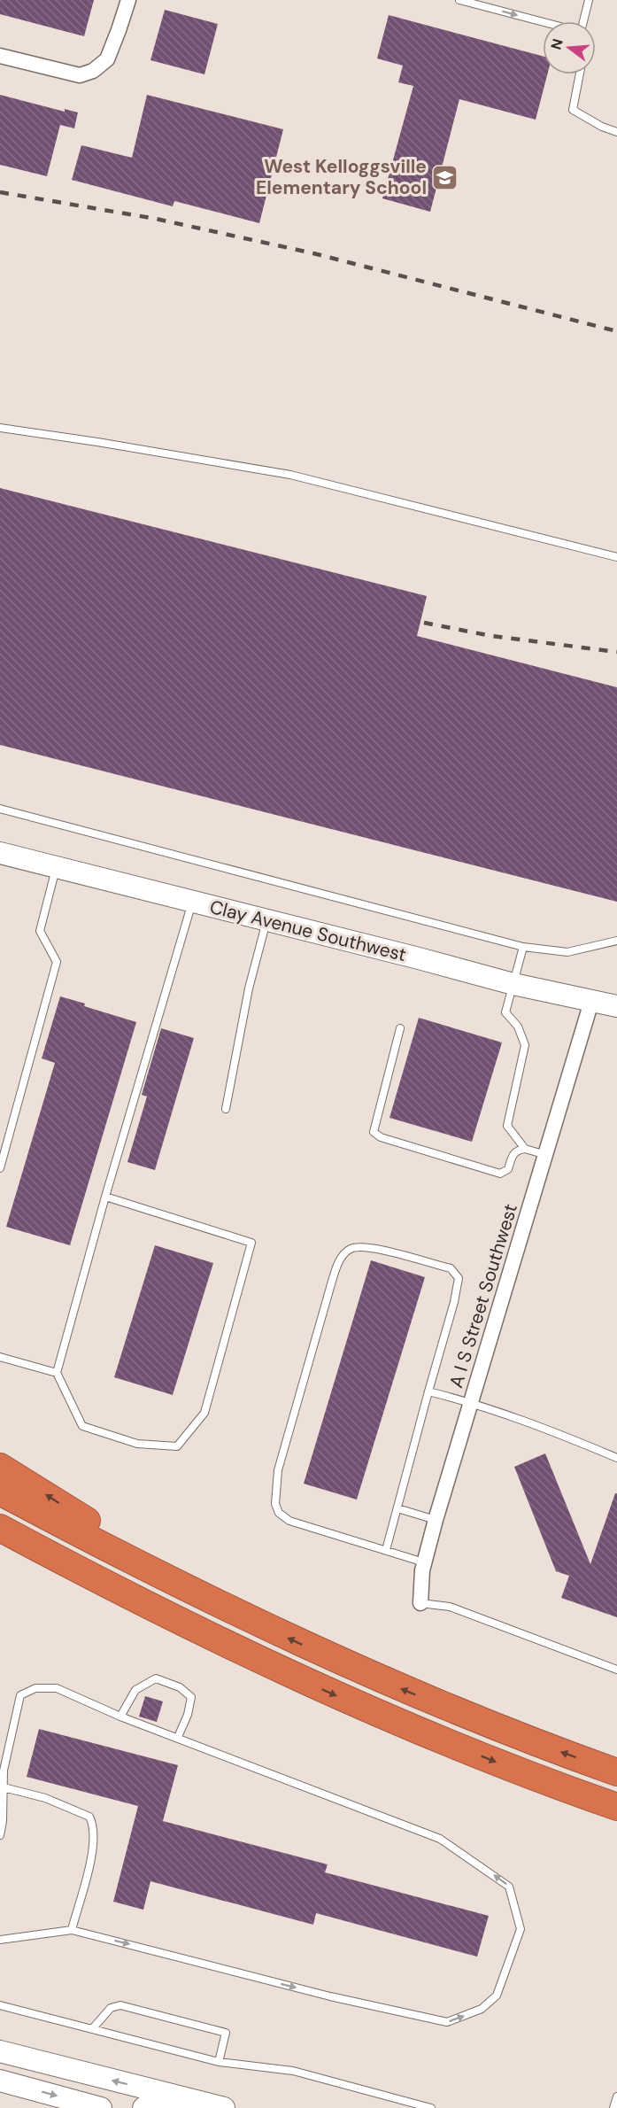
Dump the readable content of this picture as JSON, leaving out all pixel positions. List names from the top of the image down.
{
  "streets": {
    "street": ["Clay Avenue Southwest", "A I S Street Southwest"]
  },
  "crossings": [
    ["Clay Avenue Southwest", "A I S Street Southwest"]
  ],
  "places": {
    "school or university": ["West Kelloggsville Elementary School"]
  },
  "north": "left"
}
